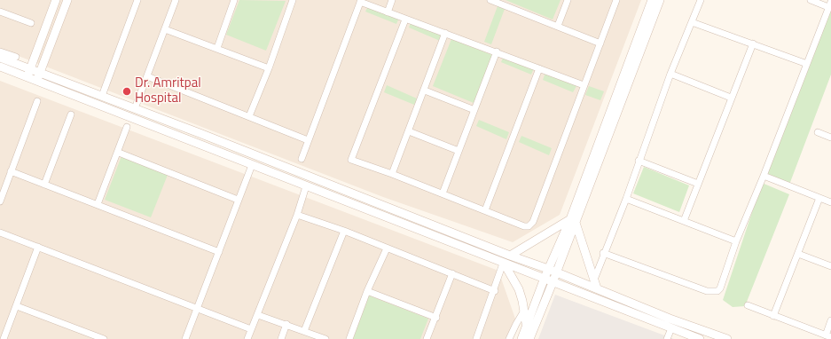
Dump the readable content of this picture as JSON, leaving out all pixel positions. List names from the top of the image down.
{
  "places": ["Dr. Amritpal Hospital"]
}
